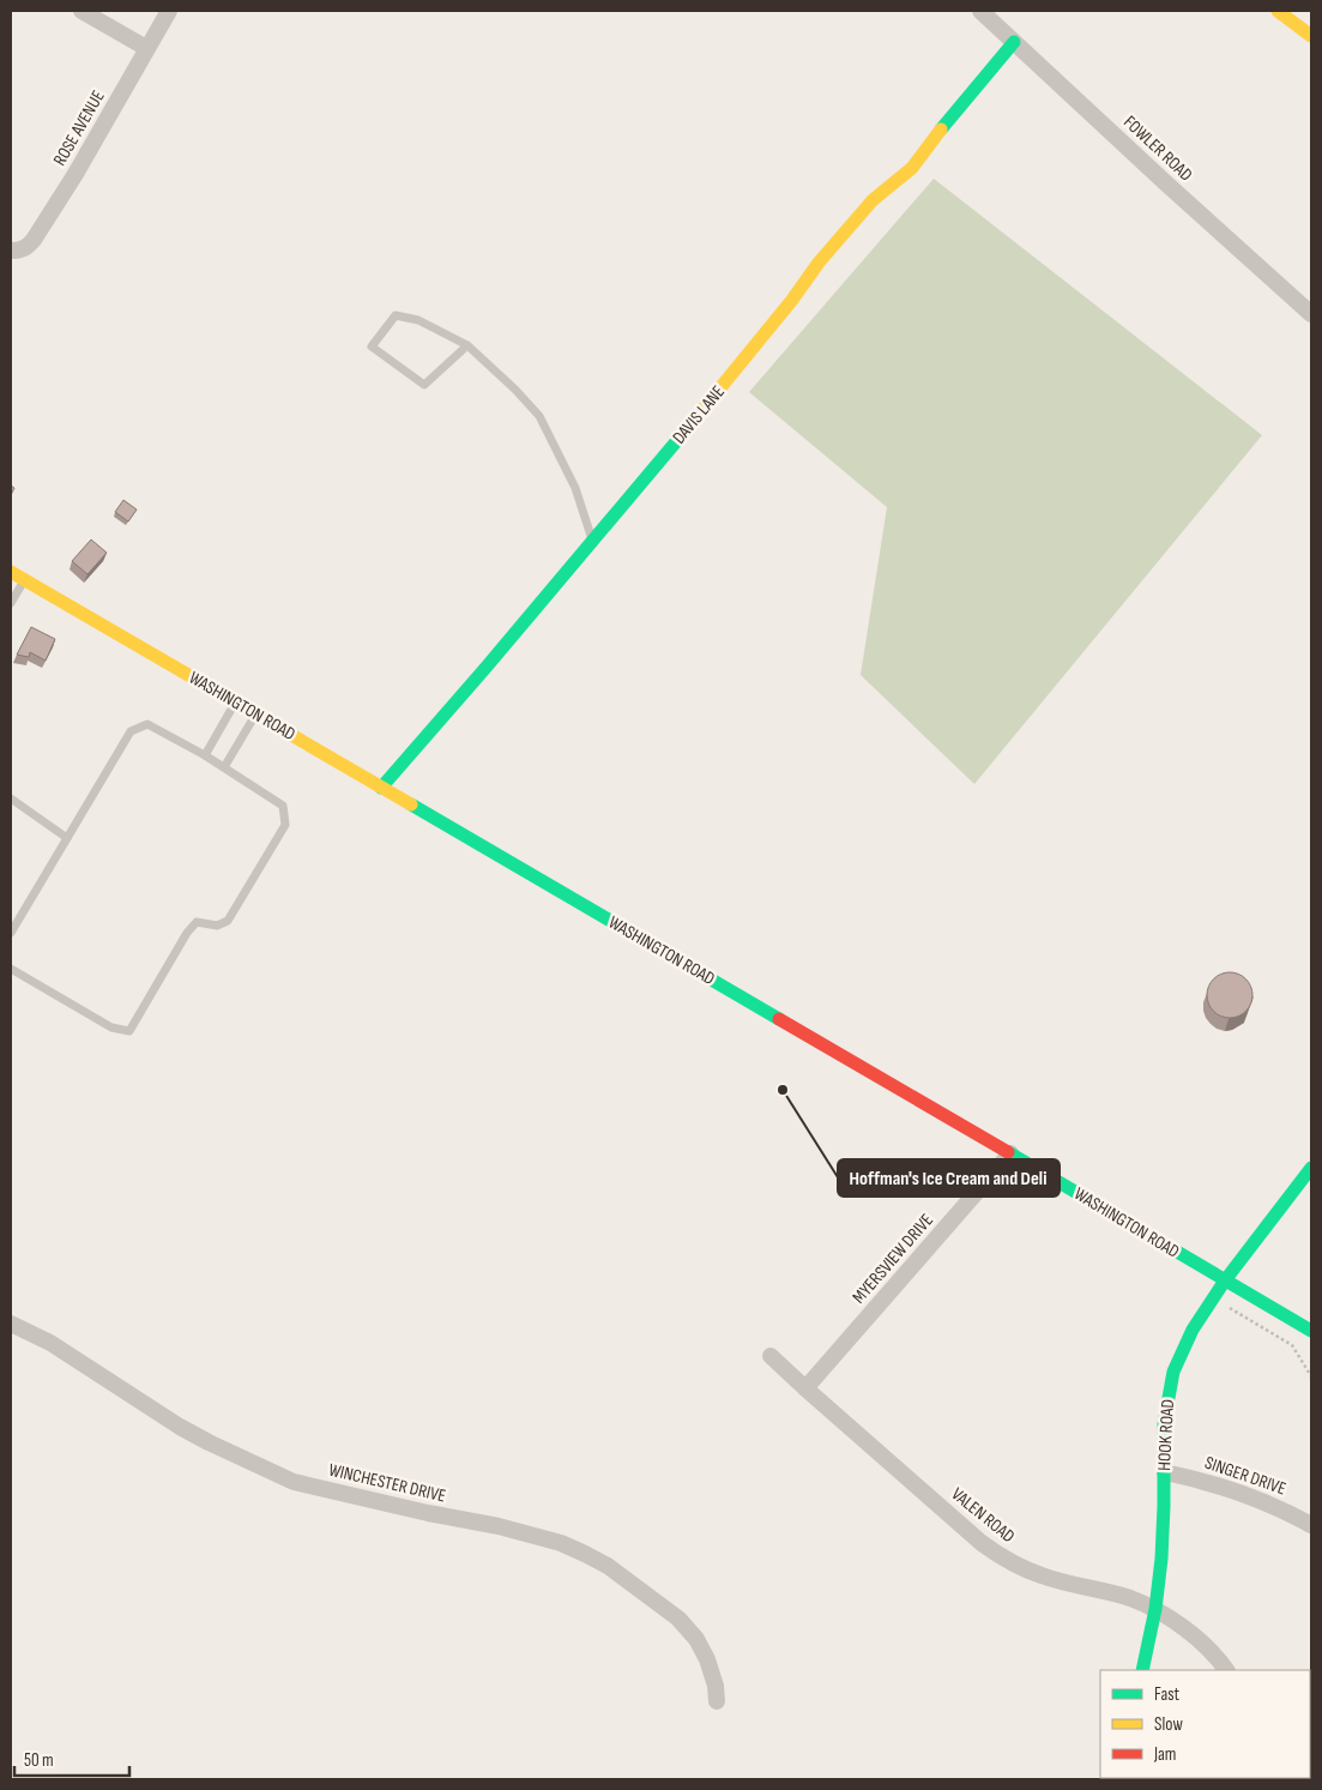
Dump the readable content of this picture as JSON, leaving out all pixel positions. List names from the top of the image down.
{
  "streets": {
    "main road": ["DAVIS LANE", "WASHINGTON ROAD", "HOOK ROAD"],
    "street": [
      "ROSE AVENUE",
      "FOWLER ROAD",
      "MYERSVIEW DRIVE",
      "SINGER DRIVE",
      "WINCHESTER DRIVE",
      "VALEN ROAD"
    ]
  },
  "crossings": [
    ["FOWLER ROAD", "DAVIS LANE"],
    ["DAVIS LANE", "WASHINGTON ROAD"],
    ["WASHINGTON ROAD", "MYERSVIEW DRIVE"],
    ["WASHINGTON ROAD", "HOOK ROAD"],
    ["MYERSVIEW DRIVE", "VALEN ROAD"],
    ["HOOK ROAD", "SINGER DRIVE"],
    ["HOOK ROAD", "VALEN ROAD"]
  ],
  "places": ["Hoffman's Ice Cream and Deli"],
  "legend": ["Fast", "Slow", "Jam"],
  "scale_bar": "50 m"
}
